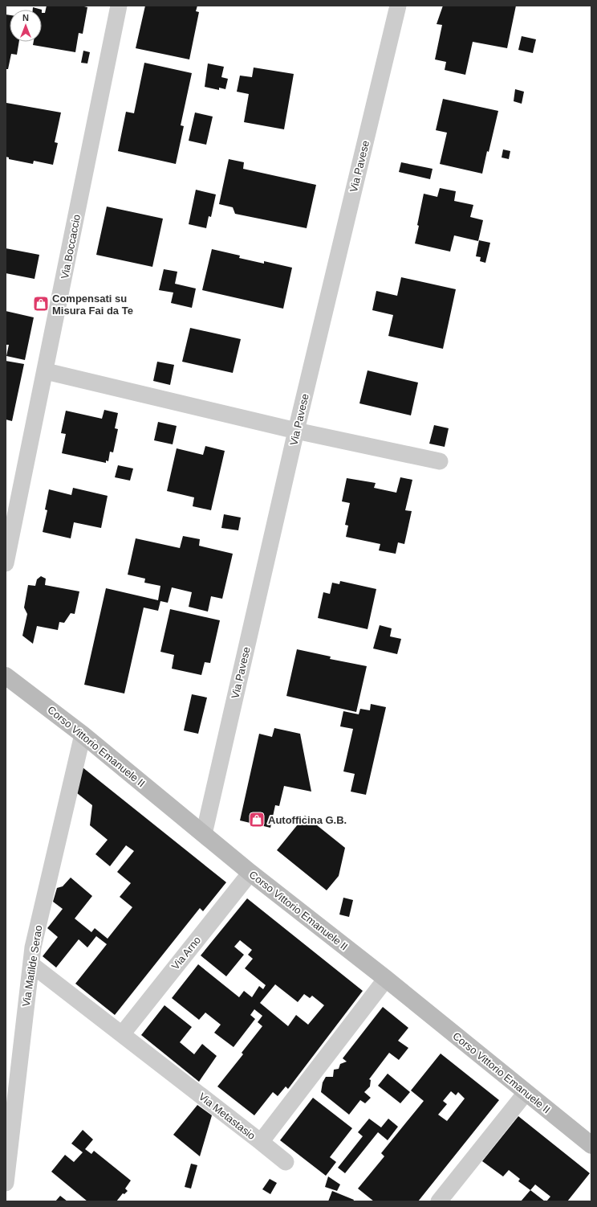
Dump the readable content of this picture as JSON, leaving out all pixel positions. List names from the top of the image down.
{
  "streets": {
    "street": [
      "Via Pavese",
      "Via Boccaccio",
      "Corso Vittorio Emanuele II",
      "Via Arno",
      "Via Matilde Serao",
      "Via Metastasio"
    ]
  },
  "crossings": [
    ["Via Pavese", "Corso Vittorio Emanuele II"],
    ["Corso Vittorio Emanuele II", "Via Arno"],
    ["Corso Vittorio Emanuele II", "Via Matilde Serao"],
    ["Corso Vittorio Emanuele II", "Via Metastasio"],
    ["Via Arno", "Via Metastasio"],
    ["Via Matilde Serao", "Via Metastasio"]
  ],
  "places": {
    "shop": ["Compensati su Misura Fai da Te", "Autofficina G.B."]
  },
  "north": "top"
}
